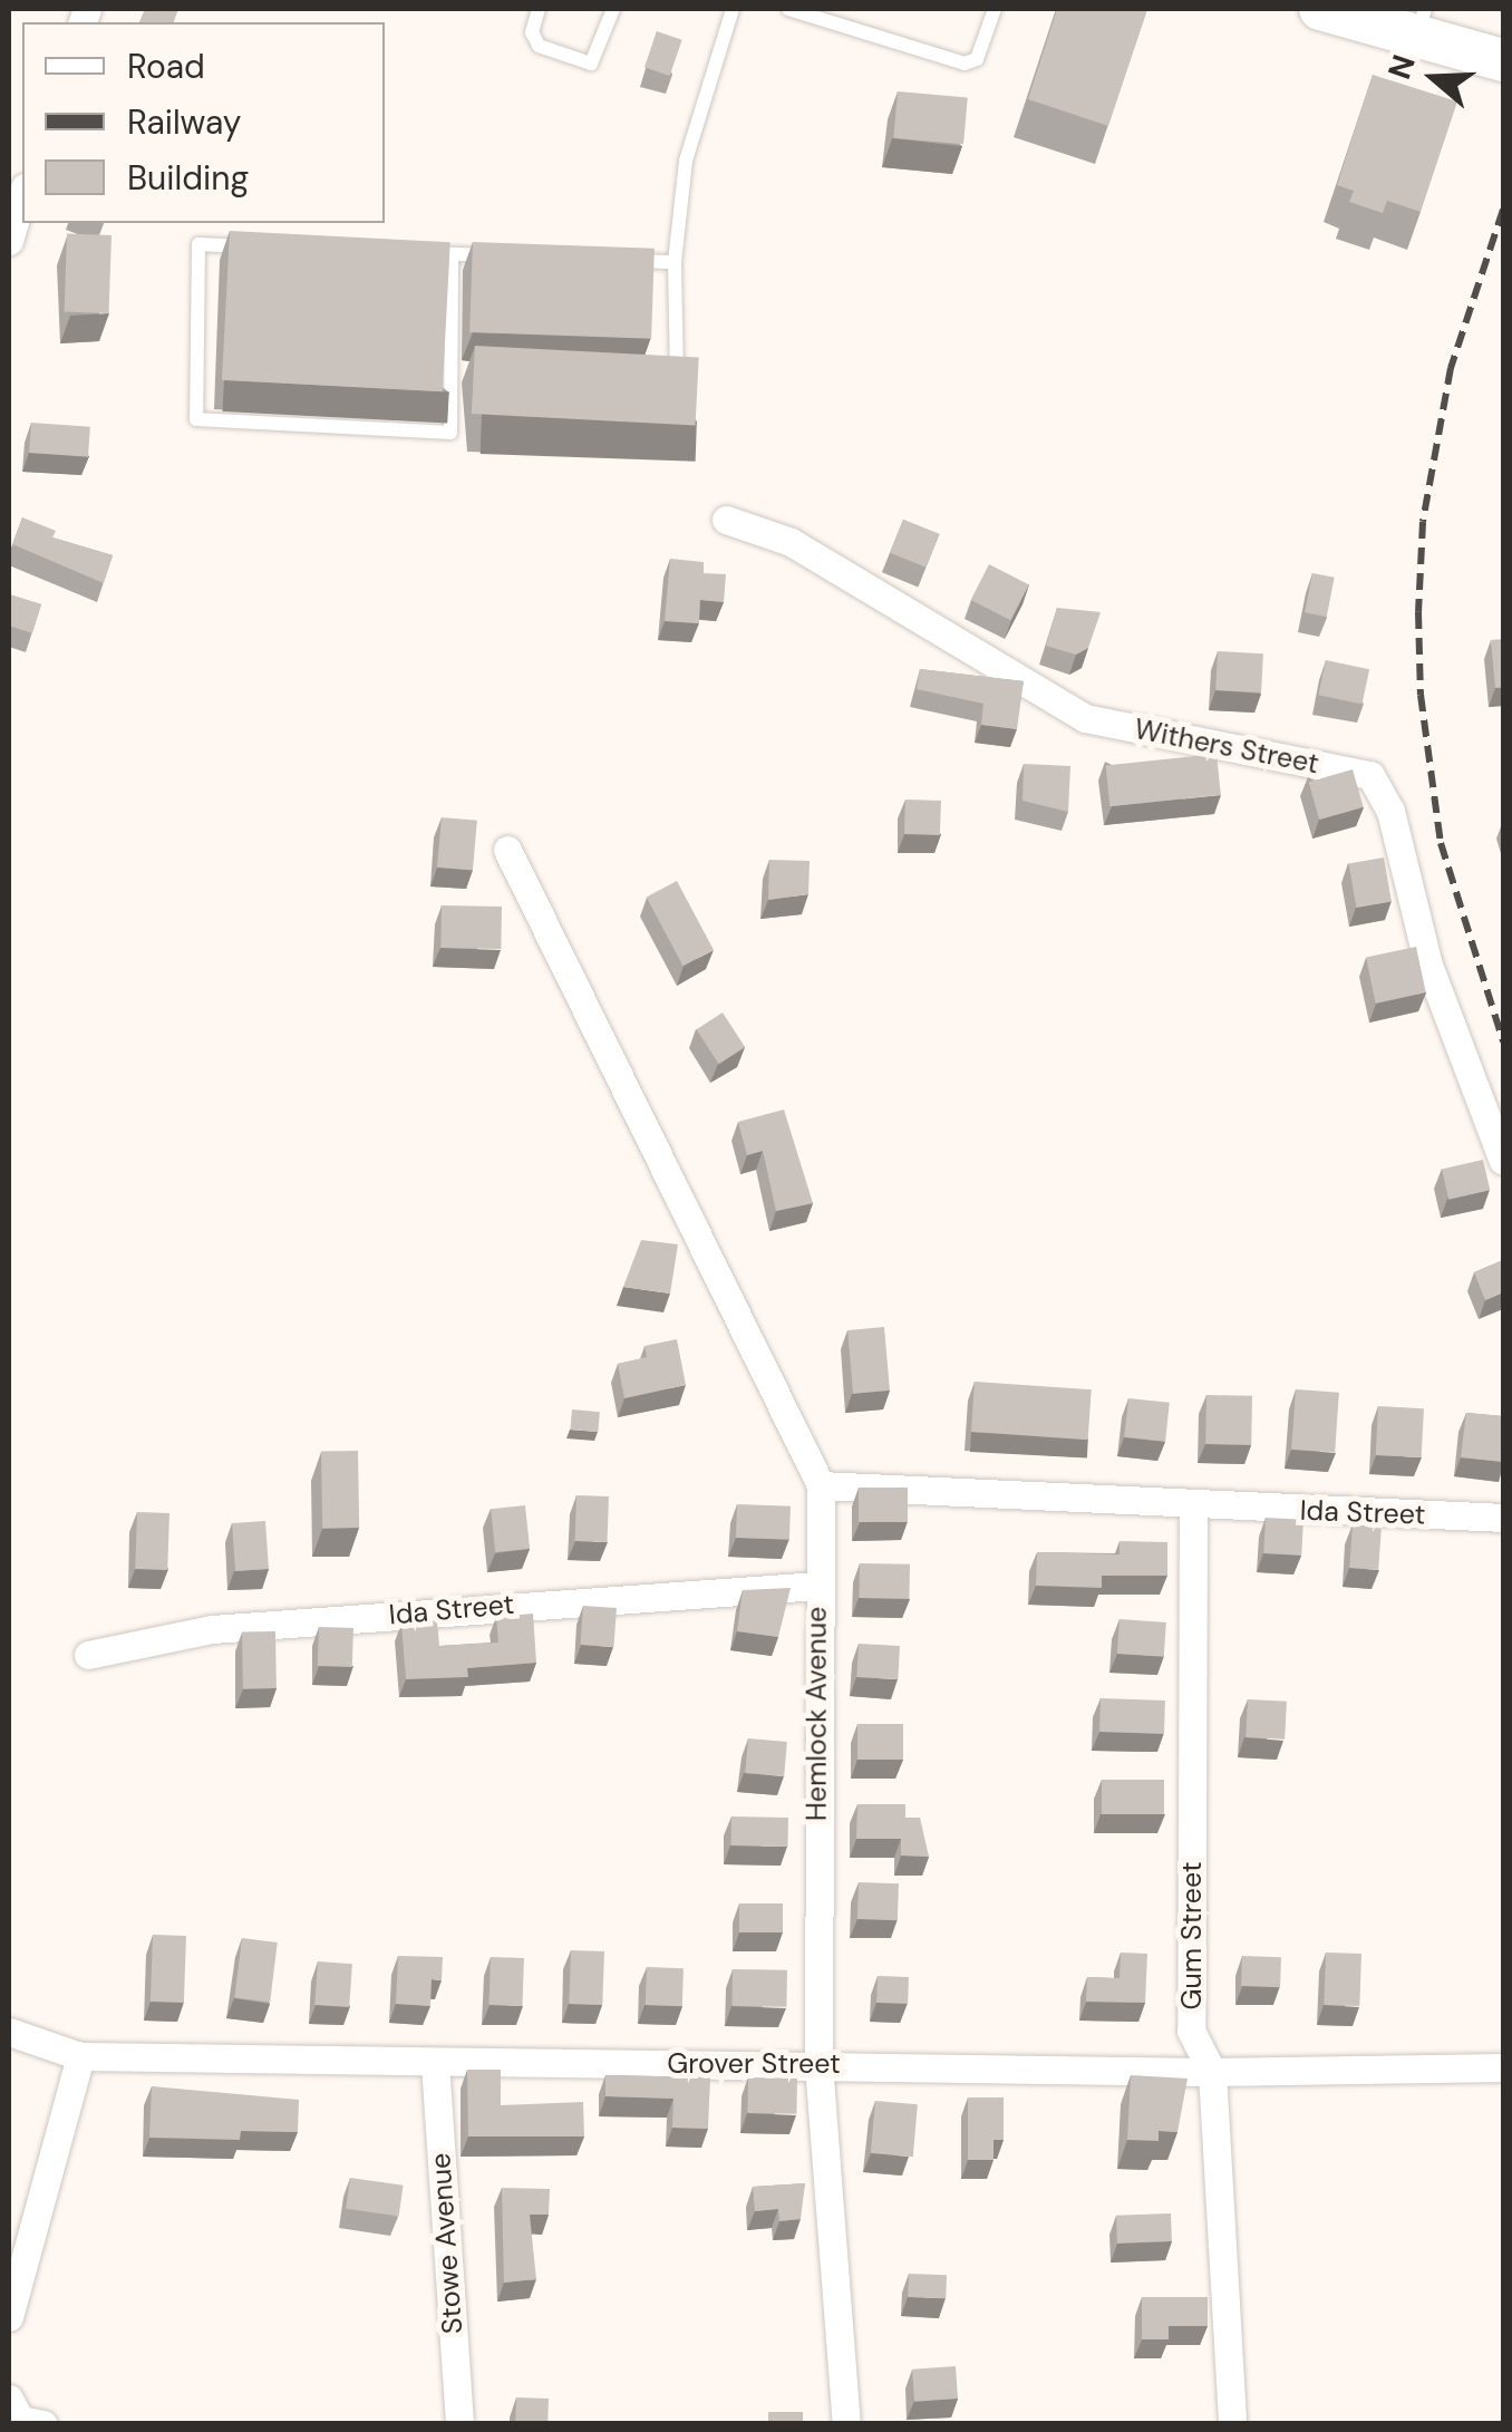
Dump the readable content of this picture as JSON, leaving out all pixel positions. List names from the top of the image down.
{
  "streets": {
    "street": [
      "Withers Street",
      "Ida Street",
      "Hemlock Avenue",
      "Gum Street",
      "Grover Street",
      "Stowe Avenue"
    ]
  },
  "crossings": [
    ["Ida Street", "Hemlock Avenue"],
    ["Ida Street", "Gum Street"],
    ["Hemlock Avenue", "Grover Street"],
    ["Gum Street", "Grover Street"],
    ["Grover Street", "Stowe Avenue"]
  ],
  "legend": ["Road", "Railway", "Building"],
  "north": "left"
}
